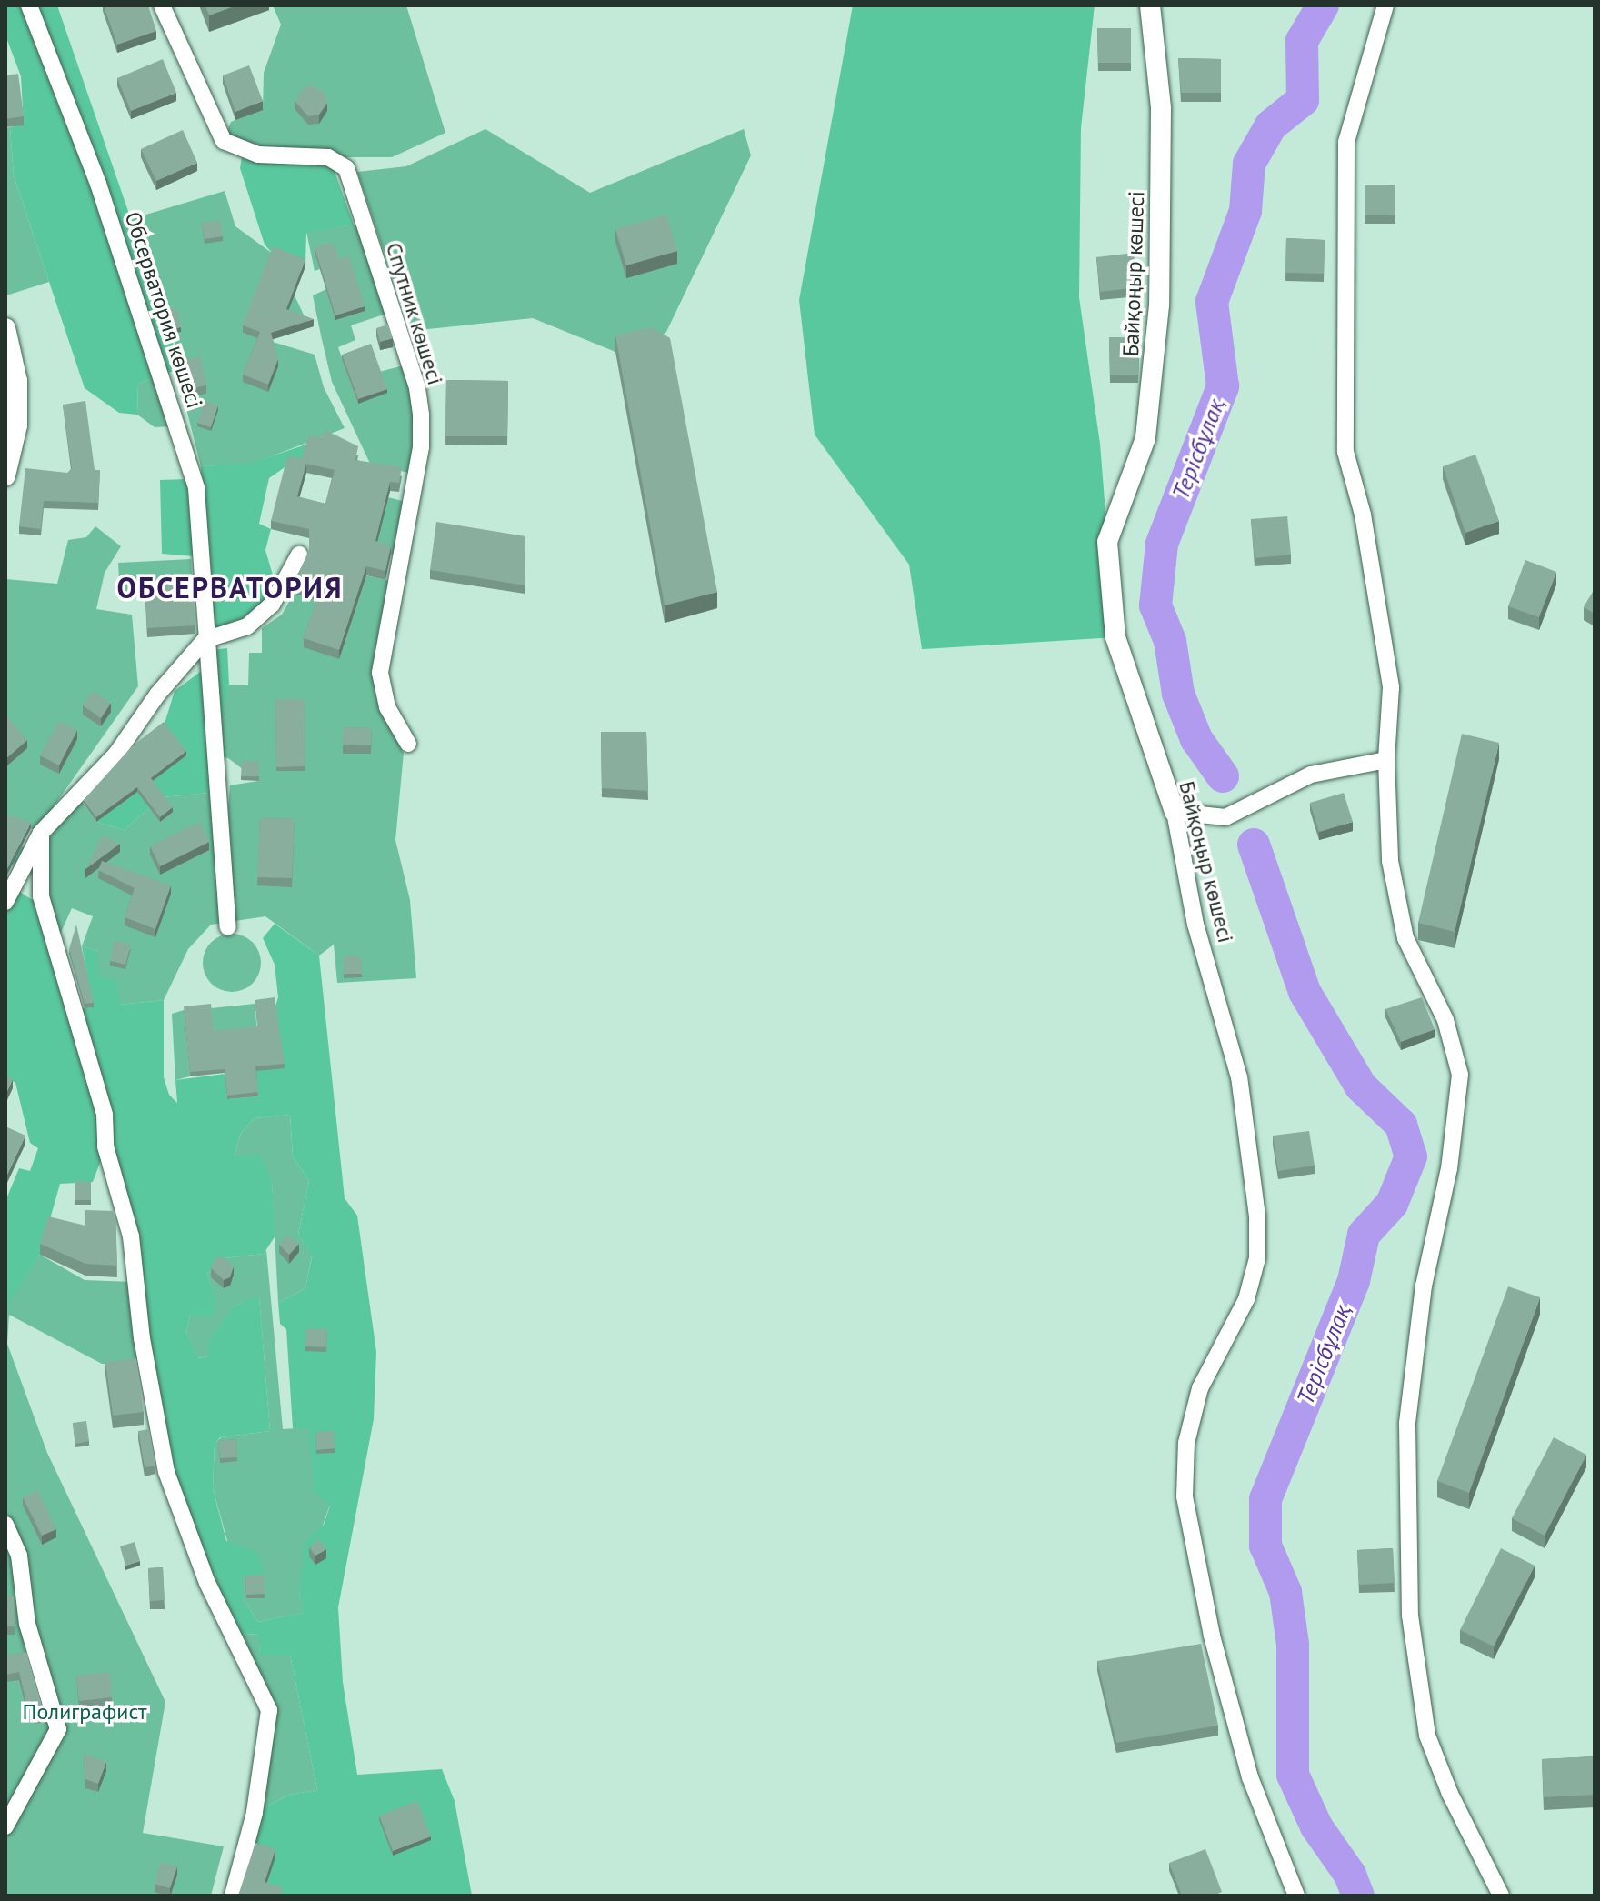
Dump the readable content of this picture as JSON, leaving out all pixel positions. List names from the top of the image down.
{
  "streets": {
    "street": ["Байқоңыр көшесі", "Обсерватория көшесі", "Спутник көшесі"]
  },
  "districts": ["ОБСЕРВАТОРИЯ"],
  "water": ["Терісбұлақ"],
  "parks": ["Полиграфист"]
}
